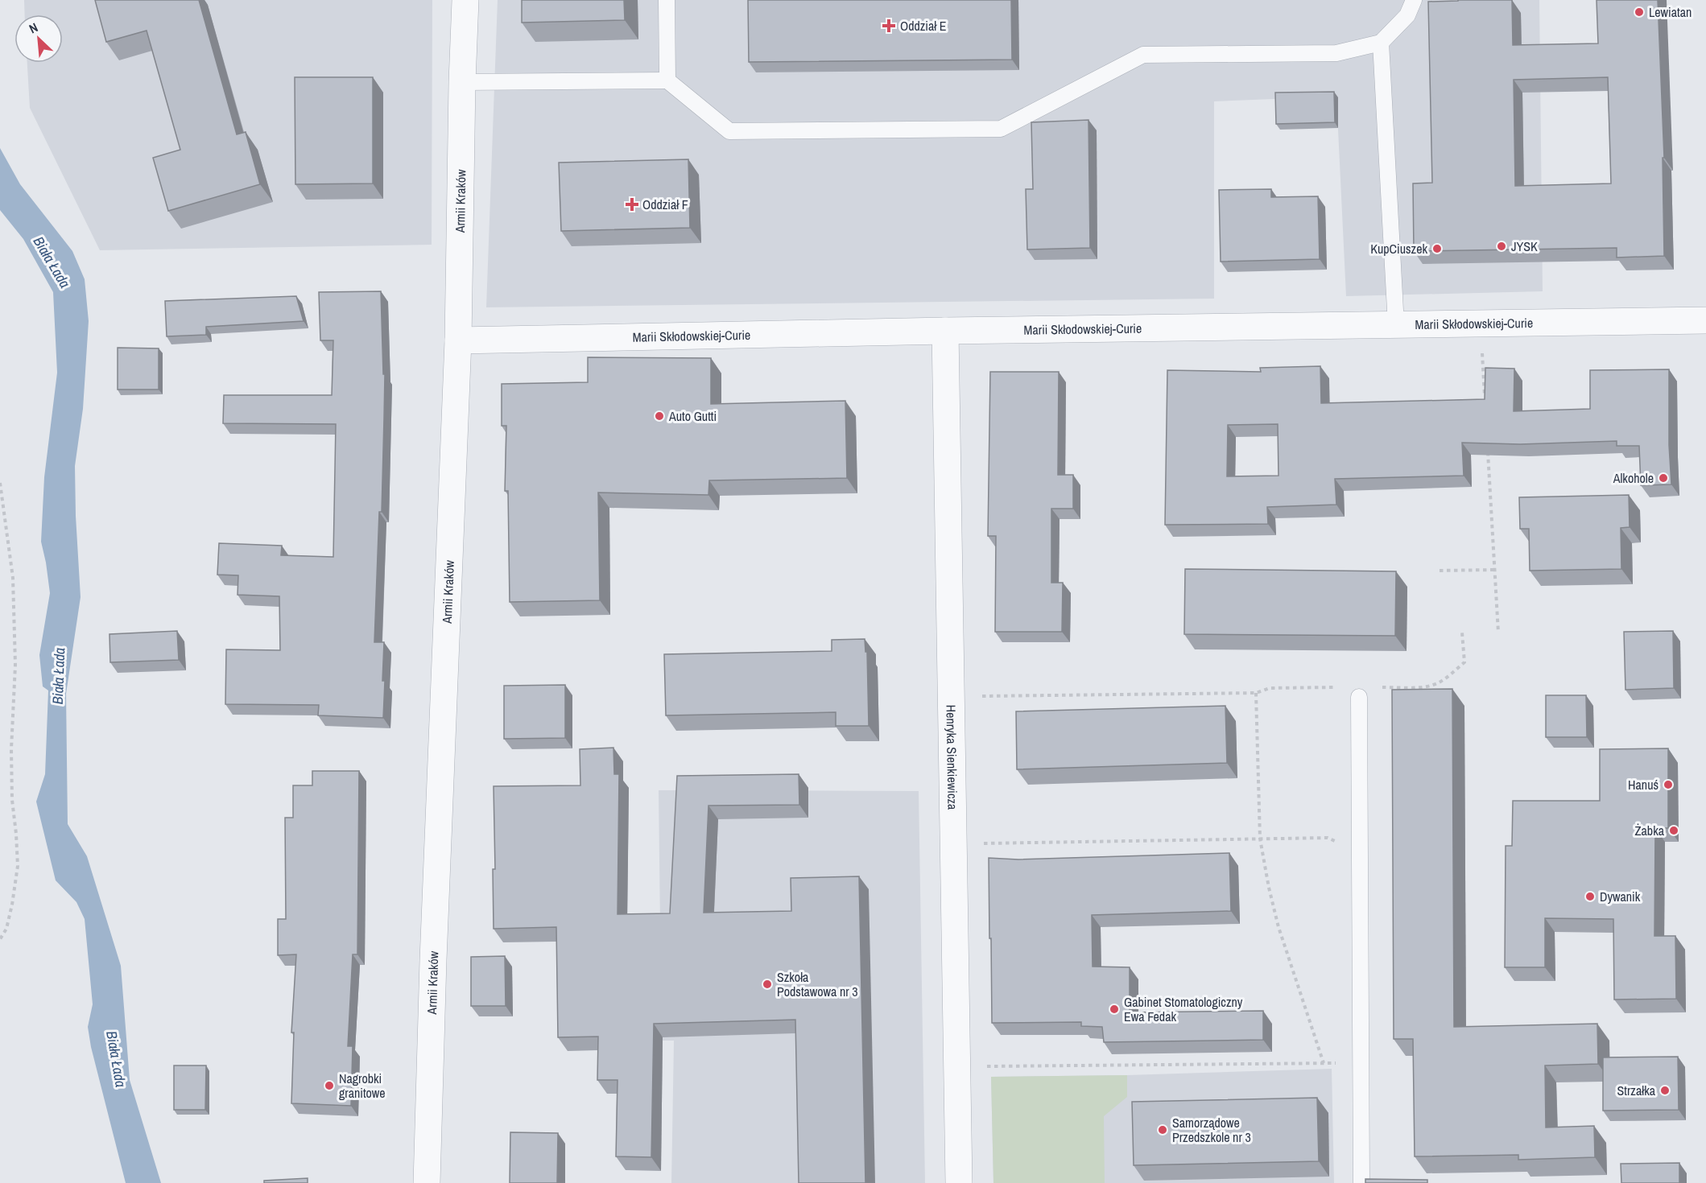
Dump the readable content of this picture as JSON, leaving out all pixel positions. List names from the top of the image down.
{
  "streets": {
    "street": ["Armii Kraków", "Marii Skłodowskiej-Curie", "Henryka Sienkiewicza"]
  },
  "crossings": [
    ["Armii Kraków", "Marii Skłodowskiej-Curie"],
    ["Marii Skłodowskiej-Curie", "Henryka Sienkiewicza"]
  ],
  "water": ["Biała Łada"],
  "places": {
    "other": [
      "Lewiatan",
      "JYSK",
      "KupCiuszek",
      "Auto Gutti",
      "Alkohole",
      "Hanuś",
      "Żabka",
      "Dywanik",
      "Szkoła Podstawowa nr 3",
      "Gabinet Stomatologiczny Ewa Fedak",
      "Nagrobki granitowe",
      "Strzałka",
      "Samorządowe Przedszkole nr 3"
    ],
    "health": ["Oddział E", "Oddział F"]
  },
  "north": "top left"
}
